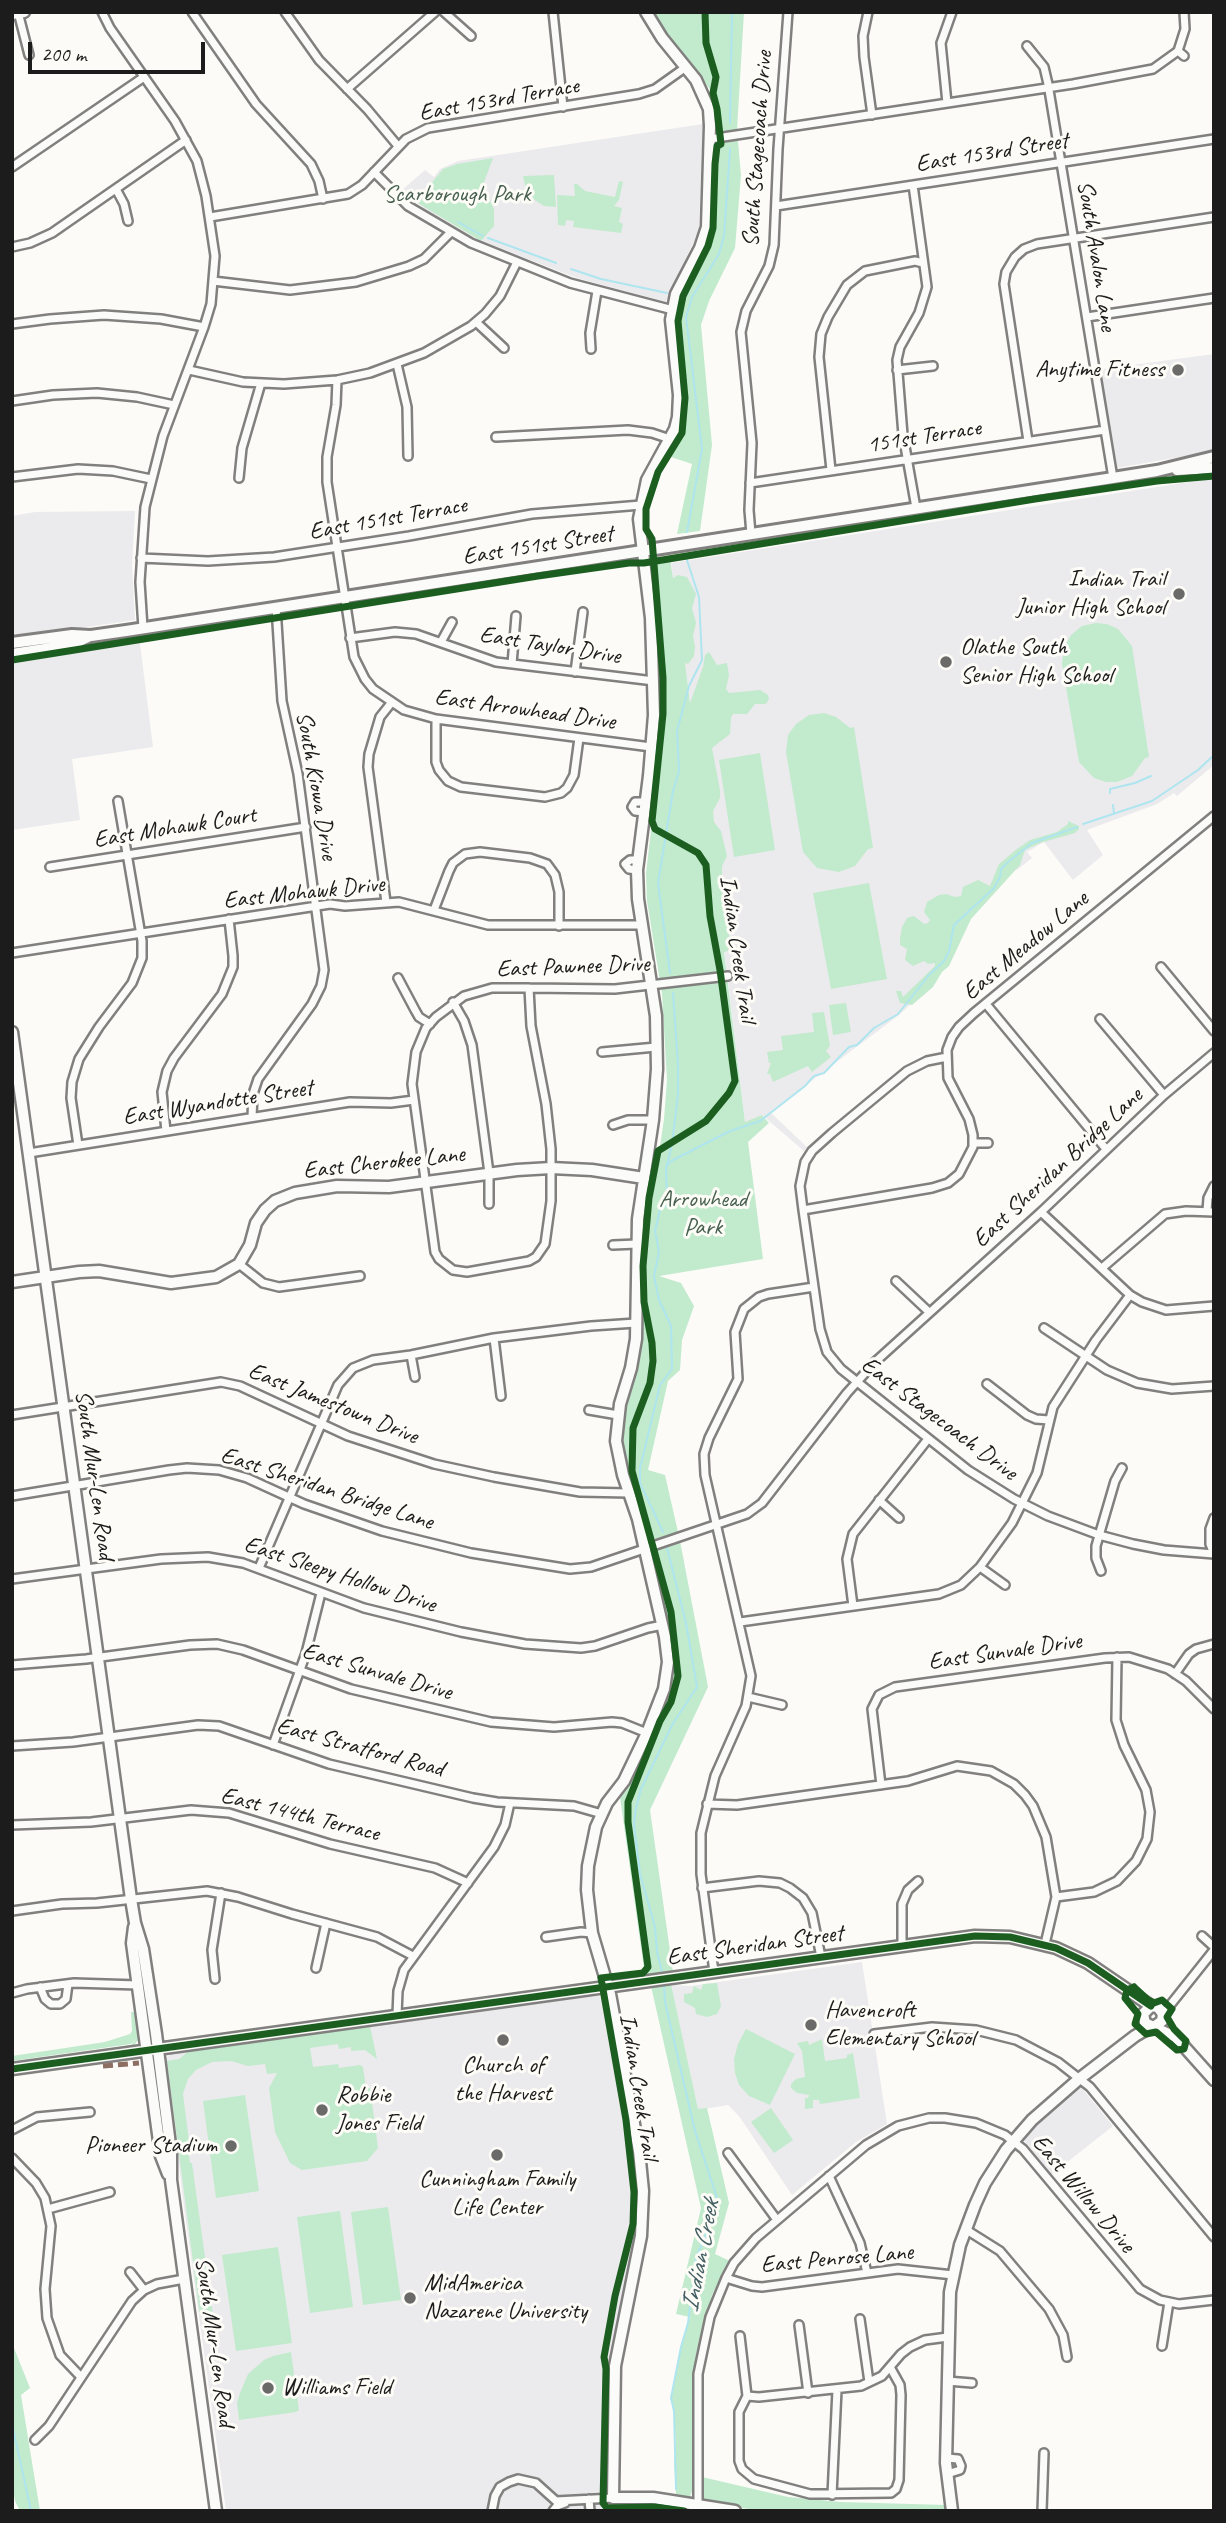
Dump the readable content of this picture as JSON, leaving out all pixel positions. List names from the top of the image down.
{
  "streets": {
    "main road": ["East 151st Street"],
    "street": [
      "East 153rd Terrace",
      "South Stagecoach Drive",
      "East 153rd Street",
      "South Avalon Lane",
      "151st Terrace",
      "East 151st Terrace",
      "East Taylor Drive",
      "East Arrowhead Drive",
      "South Kiowa Drive",
      "East Mohawk Court",
      "East Mohawk Drive",
      "East Meadow Lane",
      "East Pawnee Drive",
      "East Wyandotte Street",
      "East Cherokee Lane",
      "East Sheridan Bridge Lane",
      "East Jamestown Drive",
      "East Stagecoach Drive",
      "South Mur-Len Road",
      "East Sleepy Hollow Drive",
      "East Sunvale Drive",
      "East Stratford Road",
      "East 144th Terrace",
      "East Sheridan Street",
      "East Willow Drive",
      "East Penrose Lane"
    ],
    "cycle path": ["Indian Creek Trail"]
  },
  "crossings": [
    ["South Stagecoach Drive", "East 153rd Street"],
    ["South Stagecoach Drive", "151st Terrace"],
    ["South Stagecoach Drive", "East 151st Street"],
    ["East 153rd Street", "South Avalon Lane"],
    ["South Avalon Lane", "151st Terrace"],
    ["South Avalon Lane", "East 151st Street"],
    ["East 151st Terrace", "East Arrowhead Drive"],
    ["East 151st Street", "East Arrowhead Drive"],
    ["East 151st Street", "South Kiowa Drive"],
    ["East Taylor Drive", "East Arrowhead Drive"],
    ["South Kiowa Drive", "East Mohawk Court"],
    ["South Kiowa Drive", "East Mohawk Drive"],
    ["South Kiowa Drive", "East Wyandotte Street"],
    ["East Meadow Lane", "East Stagecoach Drive"],
    ["East Wyandotte Street", "South Mur-Len Road"],
    ["East Sheridan Bridge Lane", "East Stagecoach Drive"],
    ["East Sheridan Bridge Lane", "South Mur-Len Road"],
    ["East Jamestown Drive", "South Mur-Len Road"],
    ["South Mur-Len Road", "East Sleepy Hollow Drive"],
    ["South Mur-Len Road", "East Sunvale Drive"],
    ["South Mur-Len Road", "East Stratford Road"],
    ["South Mur-Len Road", "East 144th Terrace"],
    ["South Mur-Len Road", "East Sheridan Street"],
    ["East Willow Drive", "East Penrose Lane"]
  ],
  "water": ["Indian Creek"],
  "parks": ["Scarborough Park", "Arrowhead Park"],
  "places": [
    "Anytime Fitness",
    "Indian Trail Junior High School",
    "Olathe South Senior High School",
    "Havencroft Elementary School",
    "Church of the Harvest",
    "Robbie Jones Field",
    "Pioneer Stadium",
    "Cunningham Family Life Center",
    "MidAmerica Nazarene University",
    "Williams Field"
  ],
  "scale_bar": "200 m"
}
